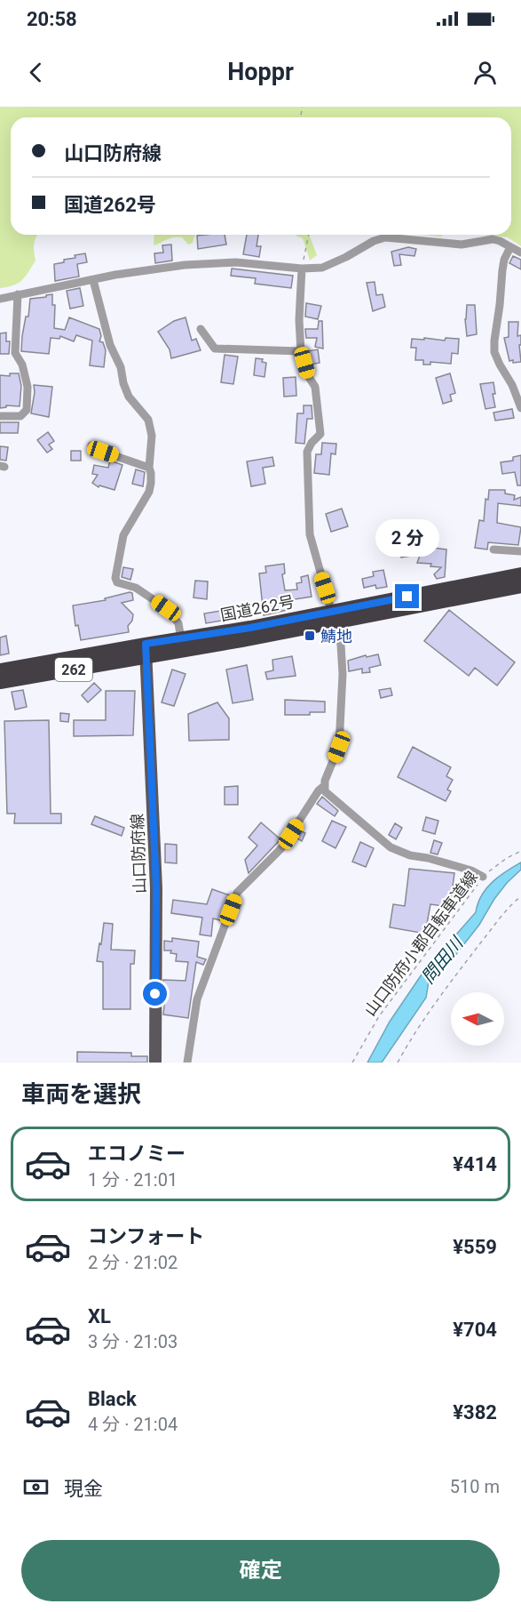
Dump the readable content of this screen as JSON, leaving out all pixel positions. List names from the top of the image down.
{
  "streets": {
    "highway": ["国道262号", "262"],
    "main road": ["山口防府線"],
    "path": ["山口防府小郡自転車道線"]
  },
  "crossings": [
    ["国道262号", "山口防府線"]
  ],
  "water": ["問田川"],
  "places": {
    "transit": ["鯖地"]
  },
  "north": "left",
  "page": {
    "status": "20:58",
    "header": "Hoppr",
    "banner": ["山口防府線", "国道262号"],
    "bubble": "2 分",
    "heading": "車両を選択",
    "list": [
      {
        "name": "エコノミー",
        "note": "1 分 · 21:01",
        "value": "¥414"
      },
      {
        "name": "コンフォート",
        "note": "2 分 · 21:02",
        "value": "¥559"
      },
      {
        "name": "XL",
        "note": "3 分 · 21:03",
        "value": "¥704"
      },
      {
        "name": "Black",
        "note": "4 分 · 21:04",
        "value": "¥382"
      }
    ],
    "pay": ["現金", "510 m"],
    "buttons": "確定"
  }
}
